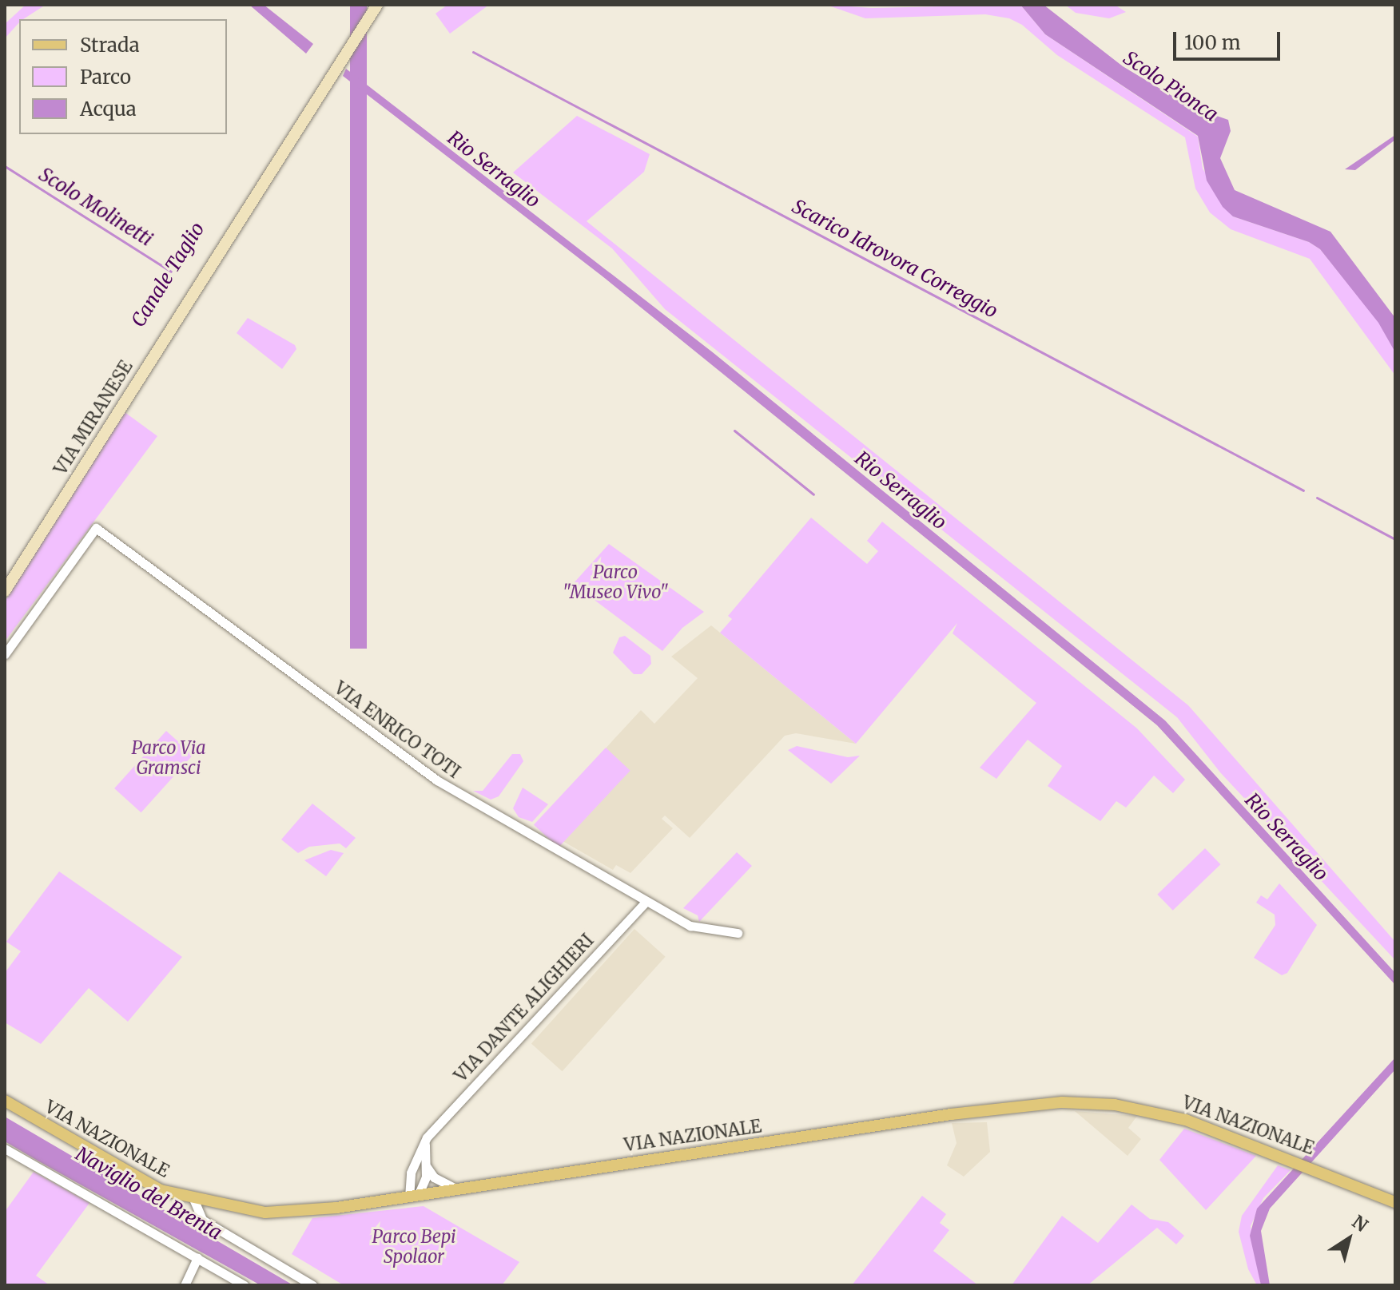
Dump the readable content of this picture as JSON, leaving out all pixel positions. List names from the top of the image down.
{
  "streets": {
    "main road": ["VIA MIRANESE", "VIA NAZIONALE"],
    "street": ["VIA ENRICO TOTI", "VIA DANTE ALIGHIERI"]
  },
  "crossings": [
    ["VIA ENRICO TOTI", "VIA DANTE ALIGHIERI"],
    ["VIA DANTE ALIGHIERI", "VIA NAZIONALE"]
  ],
  "water": [
    "Scolo Pionca",
    "Rio Serraglio",
    "Scolo Molinetti",
    "Scarico Idrovora Correggio",
    "Canale Taglio",
    "Naviglio del Brenta"
  ],
  "parks": ["Parco \"Museo Vivo\"", "Parco Via Gramsci", "Parco Bepi Spolaor"],
  "legend": ["Strada", "Parco", "Acqua"],
  "scale_bar": "100 m",
  "north": "top right"
}
